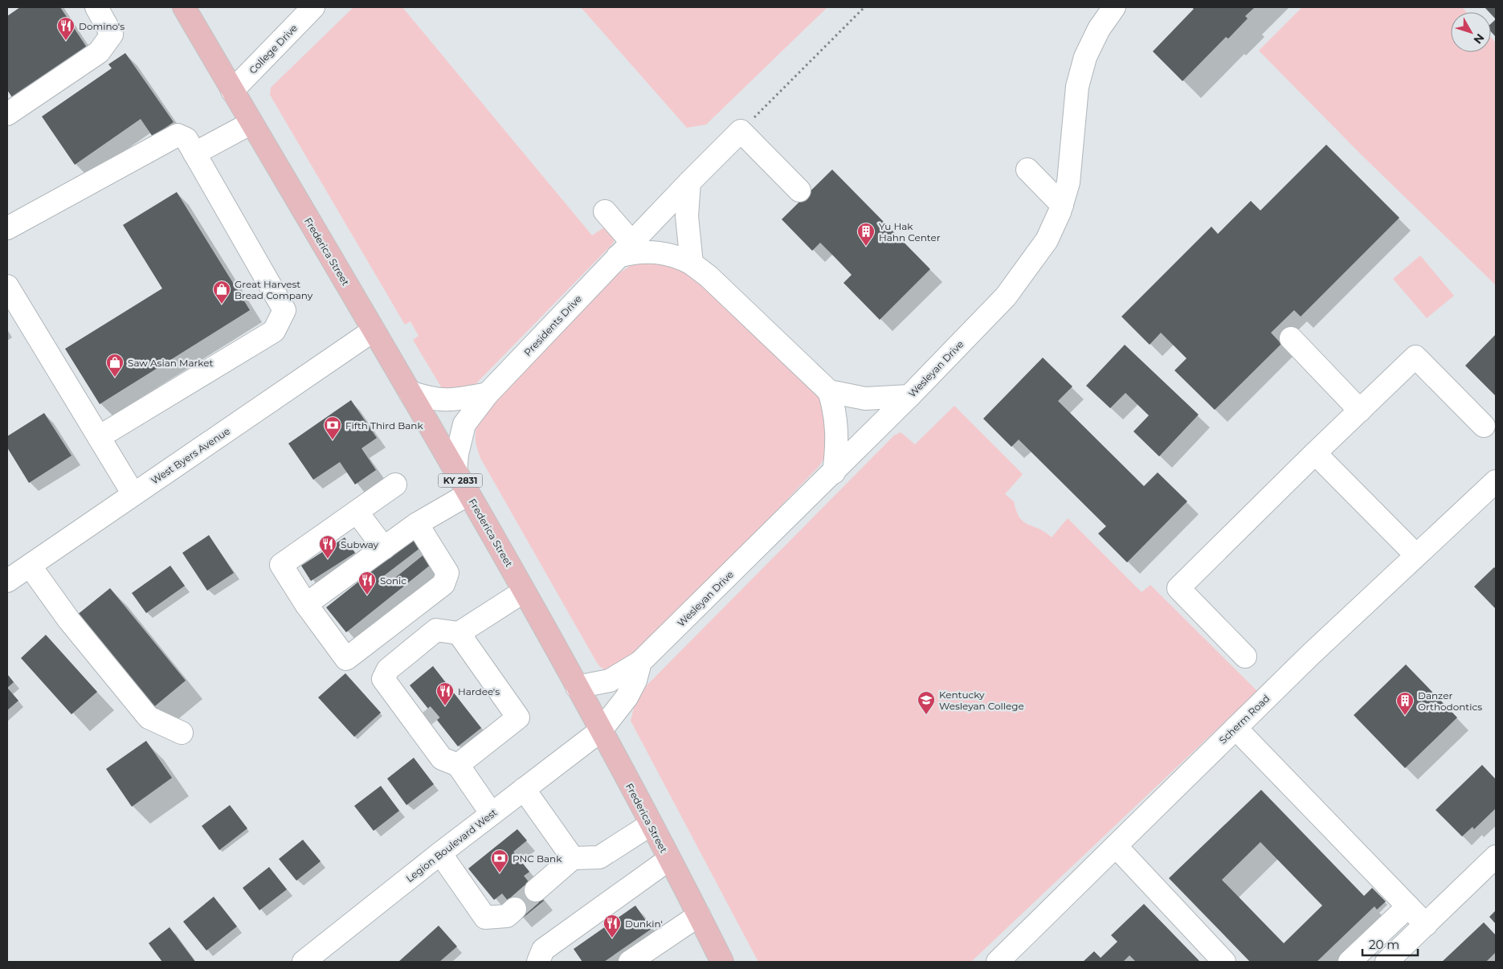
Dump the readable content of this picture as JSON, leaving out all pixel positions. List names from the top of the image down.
{
  "streets": {
    "main road": ["Frederica Street", "KY 2831"],
    "street": [
      "College Drive",
      "Presidents Drive",
      "Wesleyan Drive",
      "West Byers Avenue",
      "Scherm Road",
      "Legion Boulevard West"
    ]
  },
  "crossings": [
    ["College Drive", "Frederica Street"],
    ["Frederica Street", "Presidents Drive"],
    ["Frederica Street", "Wesleyan Drive"],
    ["Frederica Street", "West Byers Avenue"],
    ["Frederica Street", "Legion Boulevard West"]
  ],
  "places": {
    "restaurant": [
      "Domino's",
      "Subway",
      "Sonic",
      "Hardee's",
      "Dunkin'"
    ],
    "building": ["Yu Hak Hahn Center", "Danzer Orthodontics"],
    "shop": ["Great Harvest Bread Company", "Saw Asian Market"],
    "bank": ["Fifth Third Bank", "PNC Bank"],
    "school or university": ["Kentucky Wesleyan College"]
  },
  "scale_bar": "20 m",
  "north": "bottom right"
}
